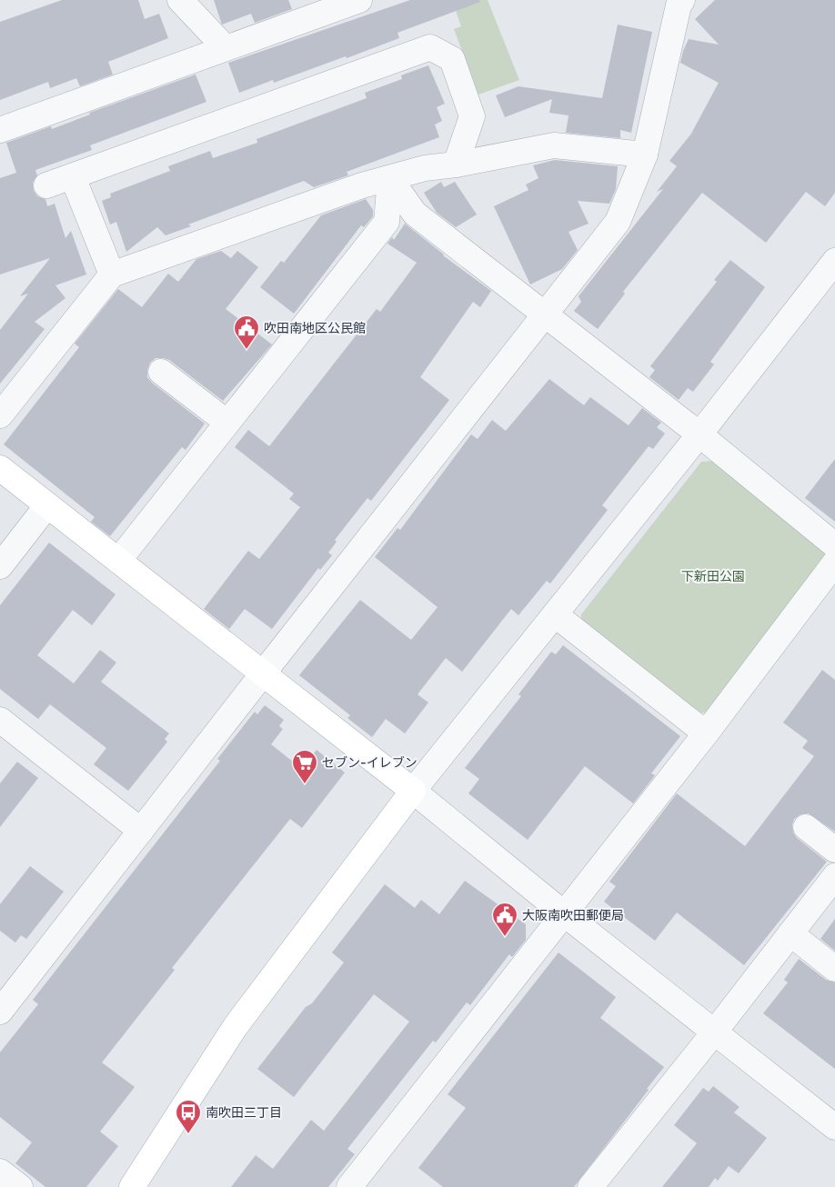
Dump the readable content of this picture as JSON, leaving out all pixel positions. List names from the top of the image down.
{
  "parks": ["下新田公園"],
  "places": {
    "public building": ["吹田南地区公民館", "大阪南吹田郵便局"],
    "supermarket": ["セブン-イレブン"],
    "bus stop": ["南吹田三丁目"]
  }
}
